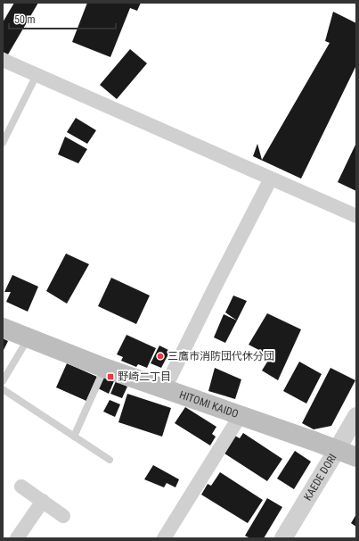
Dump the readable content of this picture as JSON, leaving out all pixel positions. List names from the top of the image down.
{
  "streets": {
    "main road": ["HITOMI KAIDO"],
    "street": ["KAEDE DORI"]
  },
  "crossings": [
    ["HITOMI KAIDO", "KAEDE DORI"]
  ],
  "places": {
    "other": ["三鷹市消防団代休分団"],
    "transit": ["野崎二丁目"]
  },
  "scale_bar": "50 m"
}
